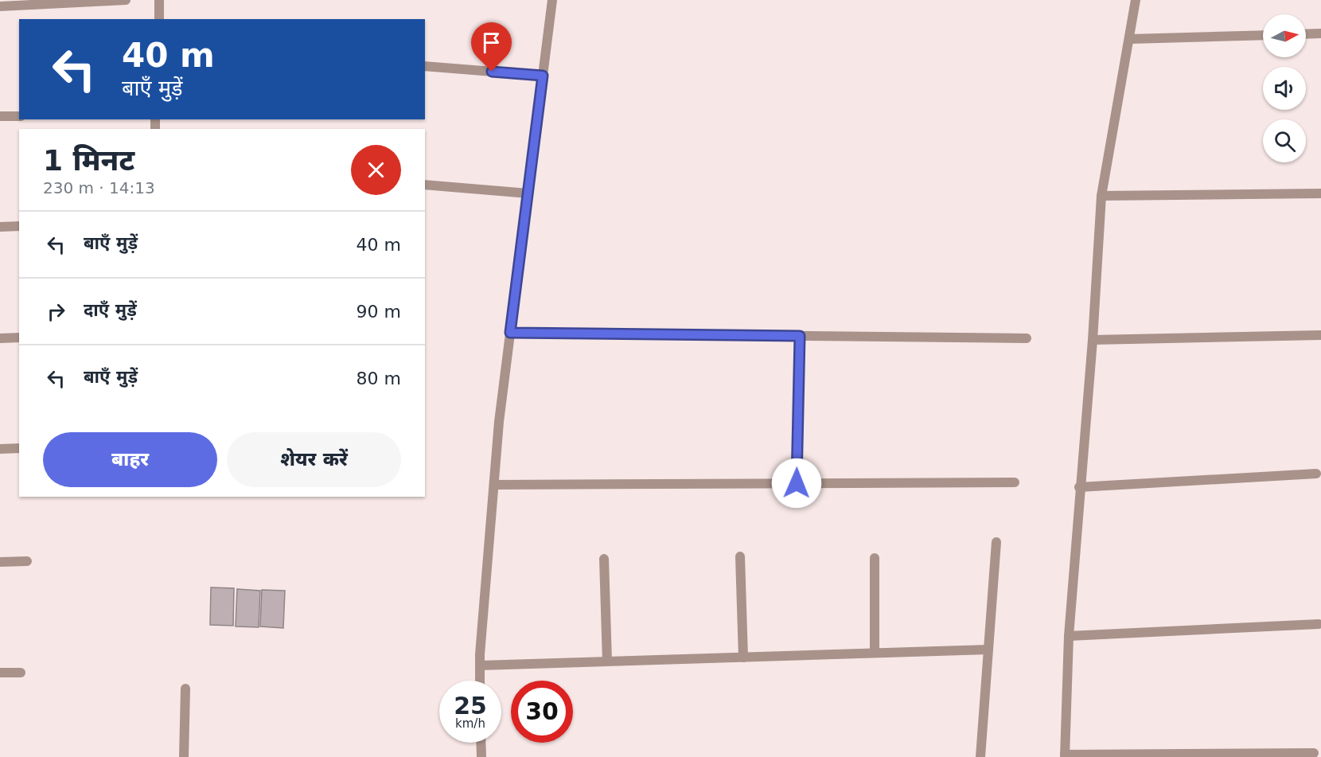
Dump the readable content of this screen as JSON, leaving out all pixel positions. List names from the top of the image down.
{
  "north": "right",
  "page": {
    "turn": ["40 m", "बाएँ मुड़ें"],
    "heading": ["1 मिनट", "230 m · 14:13"],
    "list": [
      {
        "name": "बाएँ मुड़ें",
        "value": "40 m"
      },
      {
        "name": "दाएँ मुड़ें",
        "value": "90 m"
      },
      {
        "name": "बाएँ मुड़ें",
        "value": "80 m"
      }
    ],
    "buttons": ["बाहर", "शेयर करें"],
    "speed": "25 km/h",
    "limit": "30"
  }
}
